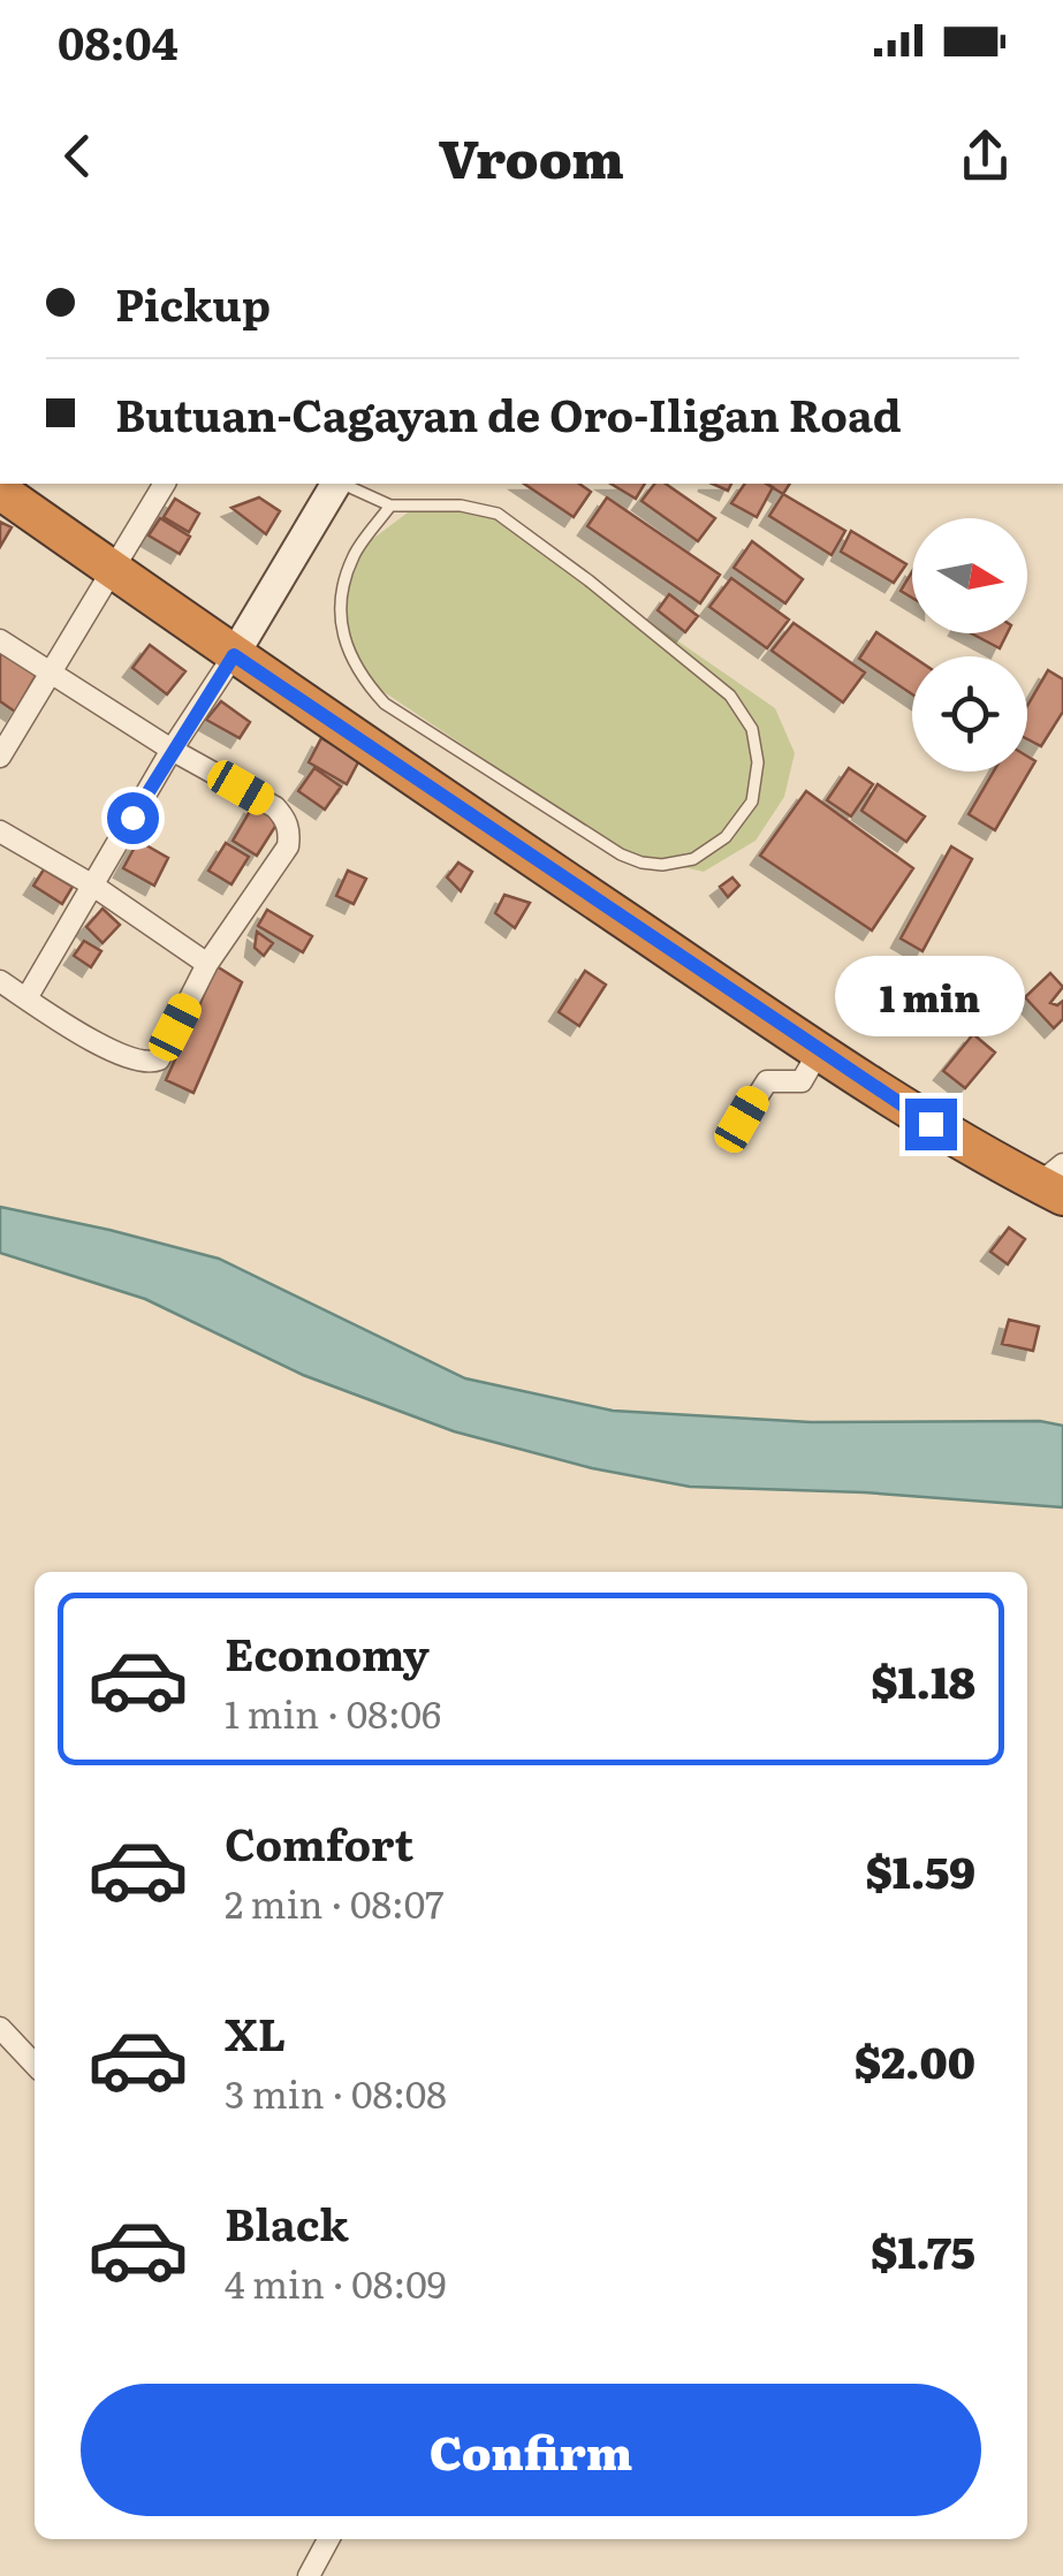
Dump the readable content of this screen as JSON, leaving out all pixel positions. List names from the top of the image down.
{
  "north": "right",
  "page": {
    "status": "08:04",
    "header": "Vroom",
    "banner": ["Pickup", "Butuan-Cagayan de Oro-Iligan Road"],
    "bubble": "1 min",
    "list": [
      {
        "name": "Economy",
        "note": "1 min · 08:06",
        "value": "$1.18"
      },
      {
        "name": "Comfort",
        "note": "2 min · 08:07",
        "value": "$1.59"
      },
      {
        "name": "XL",
        "note": "3 min · 08:08",
        "value": "$2.00"
      },
      {
        "name": "Black",
        "note": "4 min · 08:09",
        "value": "$1.75"
      }
    ],
    "buttons": "Confirm"
  }
}
